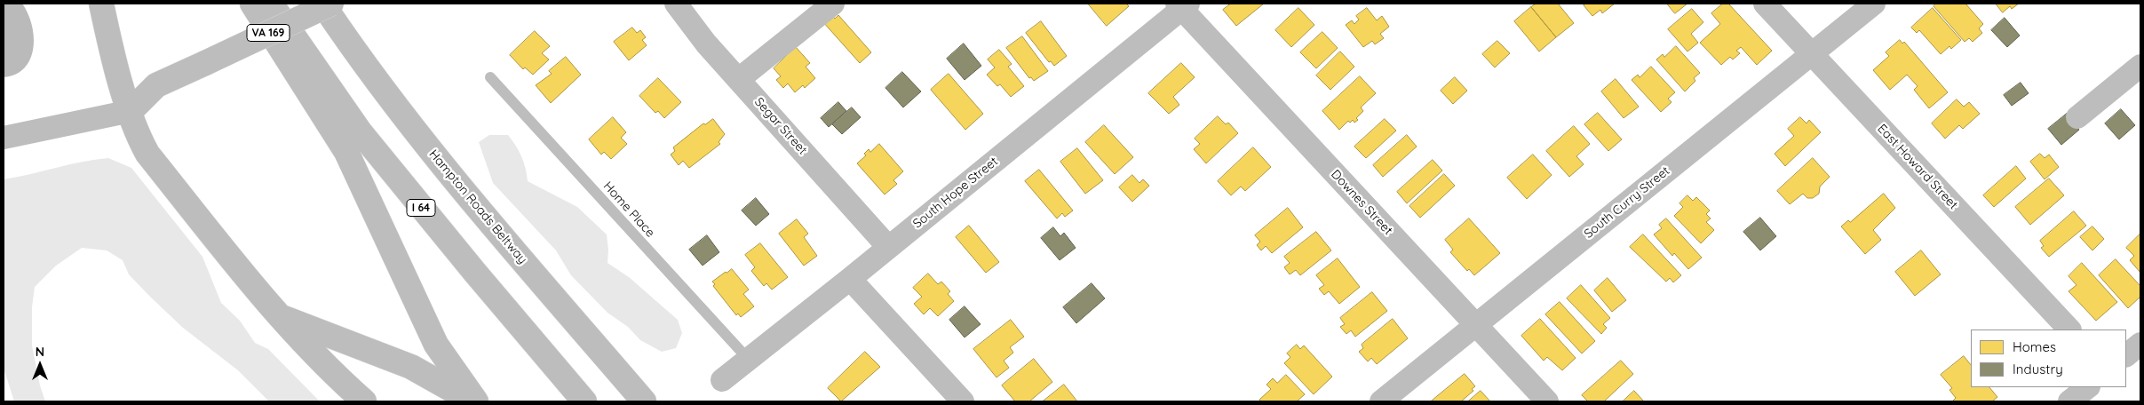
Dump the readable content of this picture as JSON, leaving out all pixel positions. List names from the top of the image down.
{
  "streets": {
    "main road": ["VA 169", "Hampton Roads Beltway", "I 64"],
    "street": [
      "Segar Street",
      "East Howard Street",
      "South Hope Street",
      "Downes Street",
      "South Curry Street"
    ],
    "lane": ["Home Place"]
  },
  "crossings": [
    ["Segar Street", "South Hope Street"],
    ["East Howard Street", "South Curry Street"],
    ["South Hope Street", "Downes Street"],
    ["South Hope Street", "Home Place"],
    ["Downes Street", "South Curry Street"]
  ],
  "legend": ["Homes", "Industry"],
  "north": "top"
}
